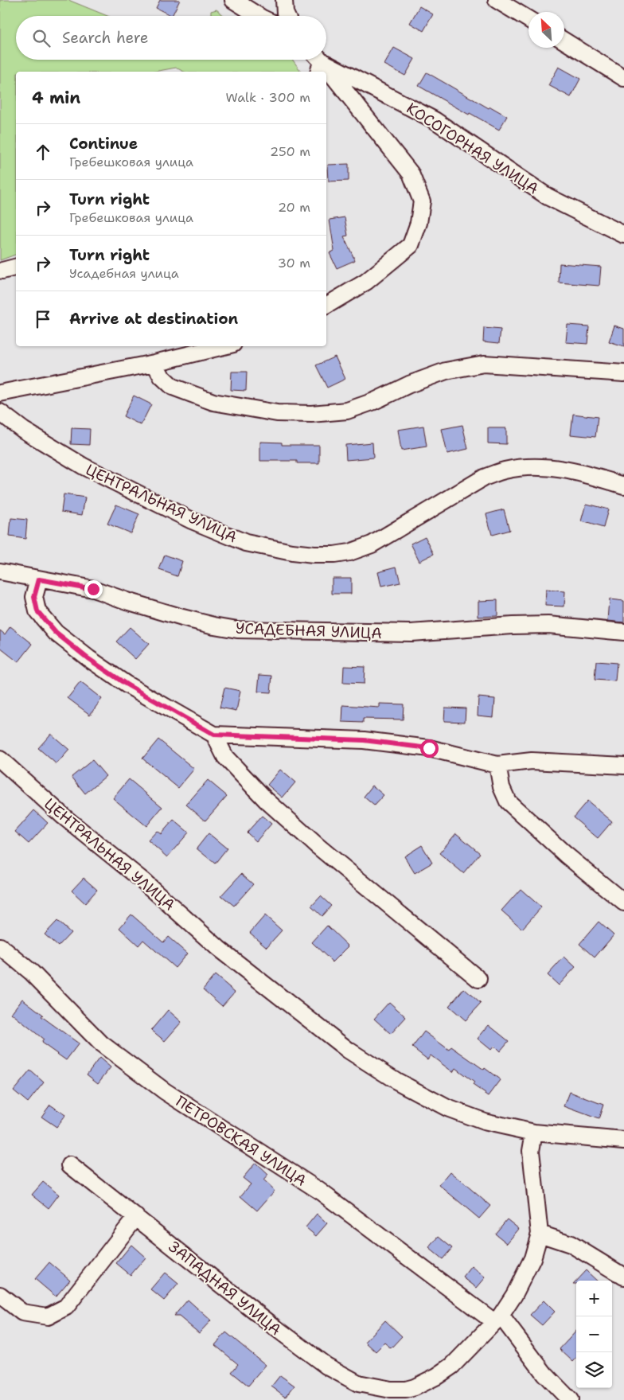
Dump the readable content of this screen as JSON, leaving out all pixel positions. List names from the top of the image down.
{
  "streets": {
    "street": [
      "КОСОГОРНАЯ УЛИЦА",
      "ЦЕНТРАЛЬНАЯ УЛИЦА",
      "УСАДЕБНАЯ УЛИЦА",
      "ПЕТРОВСКАЯ УЛИЦА",
      "ЗАПАДНАЯ УЛИЦА"
    ]
  },
  "north": "top left",
  "page": {
    "search": "Search here",
    "heading": ["4 min", "Walk · 300 m"],
    "list": [
      ["Continue", "Гребешковая улица", "250 m"],
      ["Turn right", "Гребешковая улица", "20 m"],
      ["Turn right", "Усадебная улица", "30 m"],
      "Arrive at destination"
    ],
    "map_buttons": ["+", "−"]
  }
}
